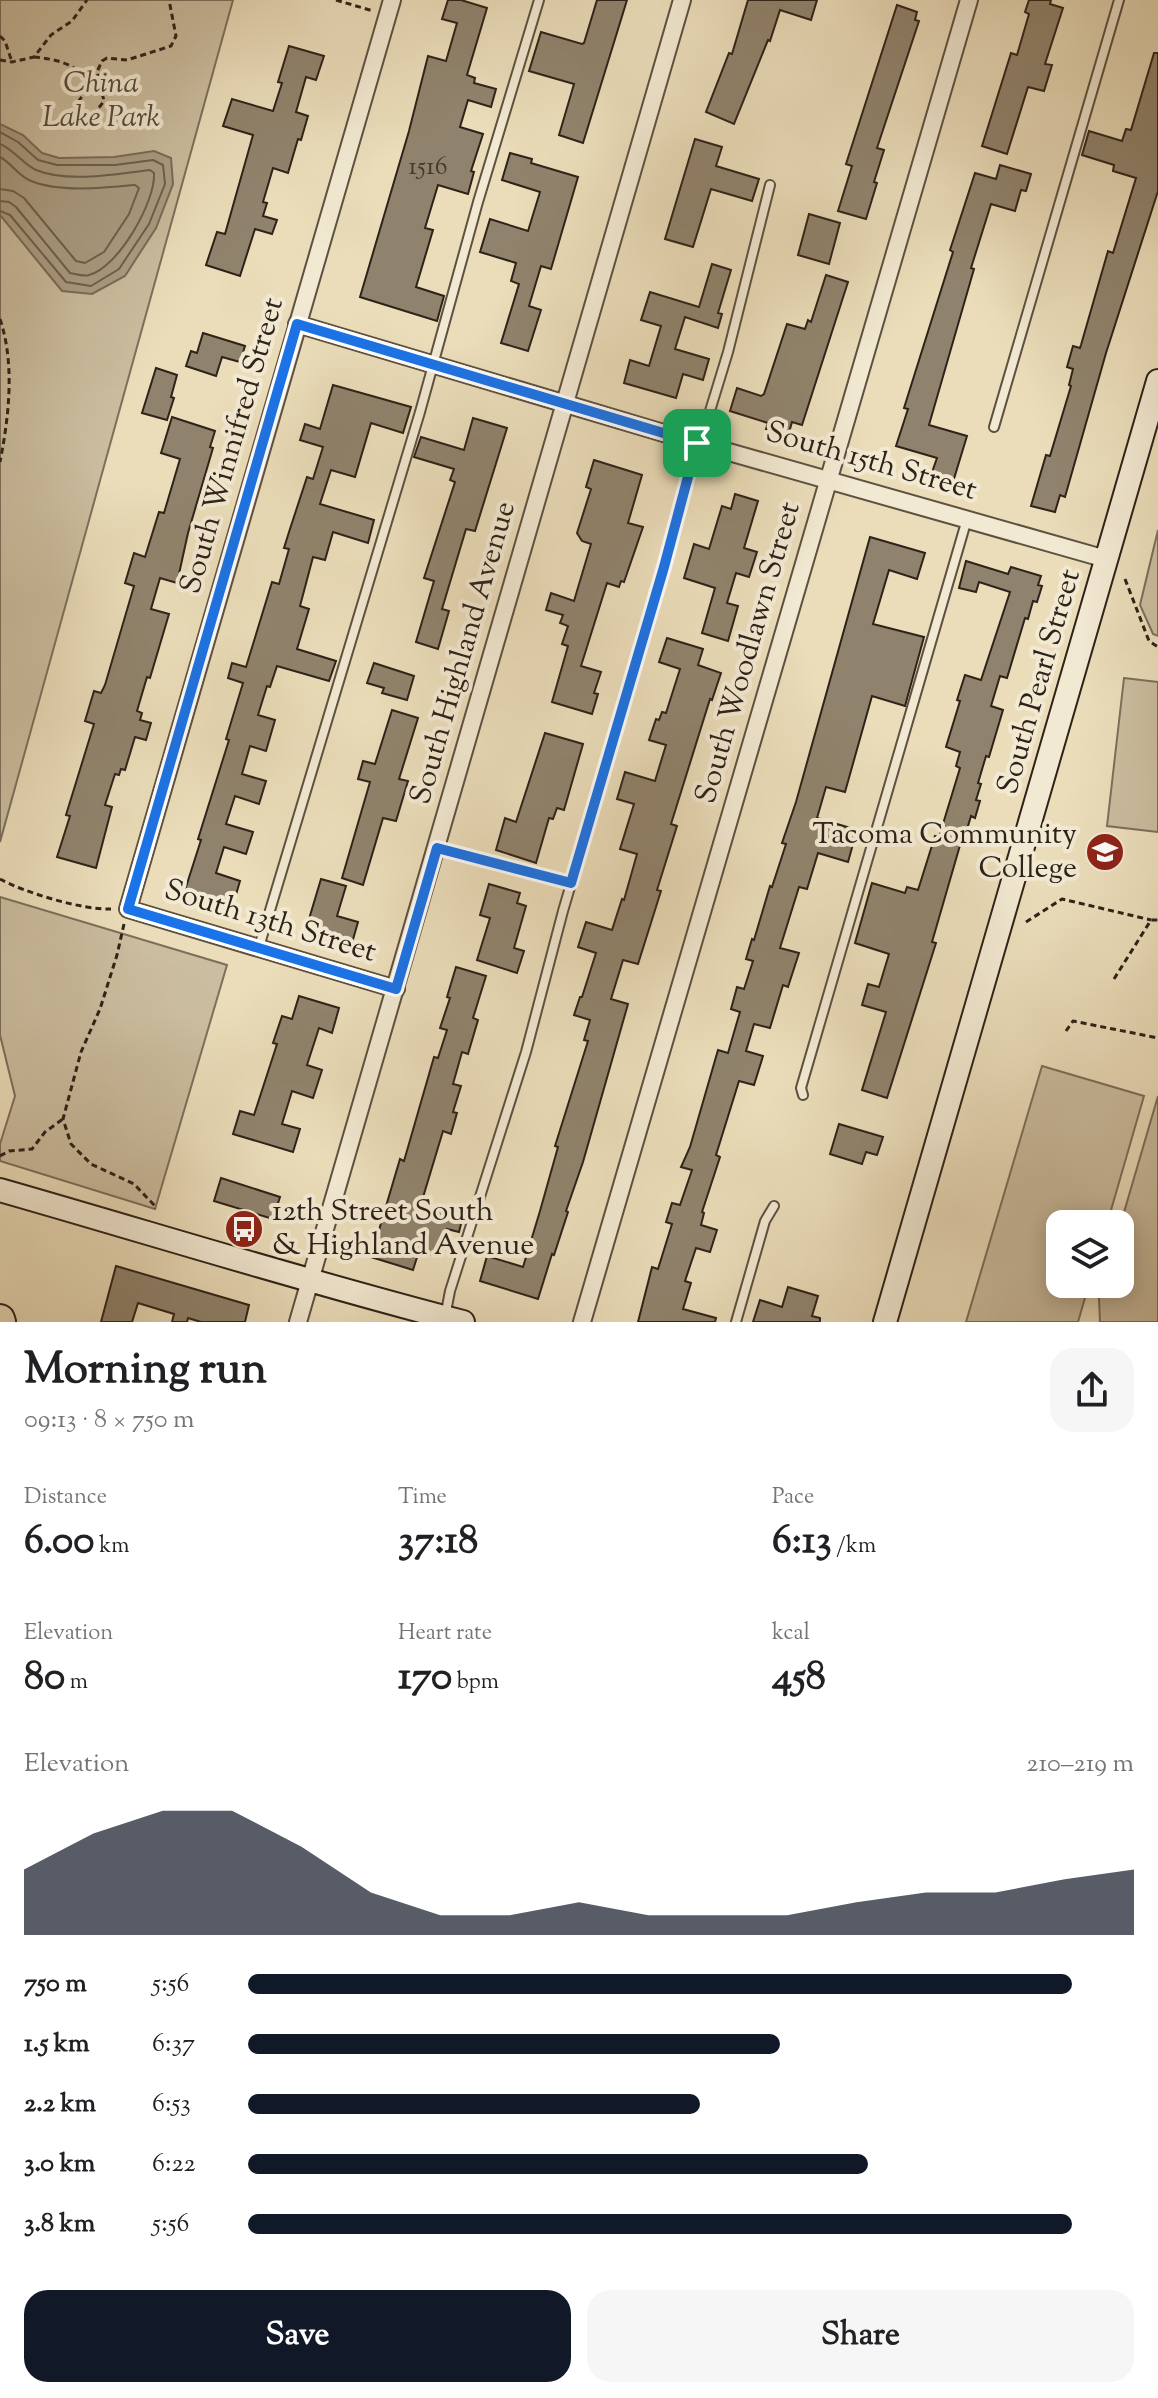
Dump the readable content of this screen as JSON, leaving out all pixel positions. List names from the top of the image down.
{
  "streets": {
    "street": [
      "South Winnifred Street",
      "South 15th Street",
      "South Highland Avenue",
      "South Woodlawn Street",
      "South Pearl Street",
      "South 13th Street"
    ]
  },
  "crossings": [
    ["South Winnifred Street", "South 15th Street"],
    ["South Winnifred Street", "South 13th Street"],
    ["South 15th Street", "South Highland Avenue"],
    ["South 15th Street", "South Woodlawn Street"],
    ["South 15th Street", "South Pearl Street"],
    ["South Highland Avenue", "South 13th Street"]
  ],
  "parks": ["China Lake Park"],
  "places": {
    "school or university": ["Tacoma Community College"],
    "bus stop": ["12th Street South & Highland Avenue"]
  },
  "house_numbers": ["1516"],
  "page": {
    "heading": ["Morning run", "09:13 · 8 × 750 m"],
    "stats": [
      ["Distance", "6.00 km"],
      ["Time", "37:18"],
      ["Pace", "6:13 /km"],
      ["Elevation", "80 m"],
      ["Heart rate", "170 bpm"],
      ["kcal", "458"]
    ],
    "chart": ["Elevation", "210–219 m"],
    "list": [
      {
        "name": "750 m",
        "note": "5:56"
      },
      {
        "name": "1.5 km",
        "note": "6:37"
      },
      {
        "name": "2.2 km",
        "note": "6:53"
      },
      {
        "name": "3.0 km",
        "note": "6:22"
      },
      {
        "name": "3.8 km",
        "note": "5:56"
      }
    ],
    "buttons": ["Save", "Share"]
  }
}
